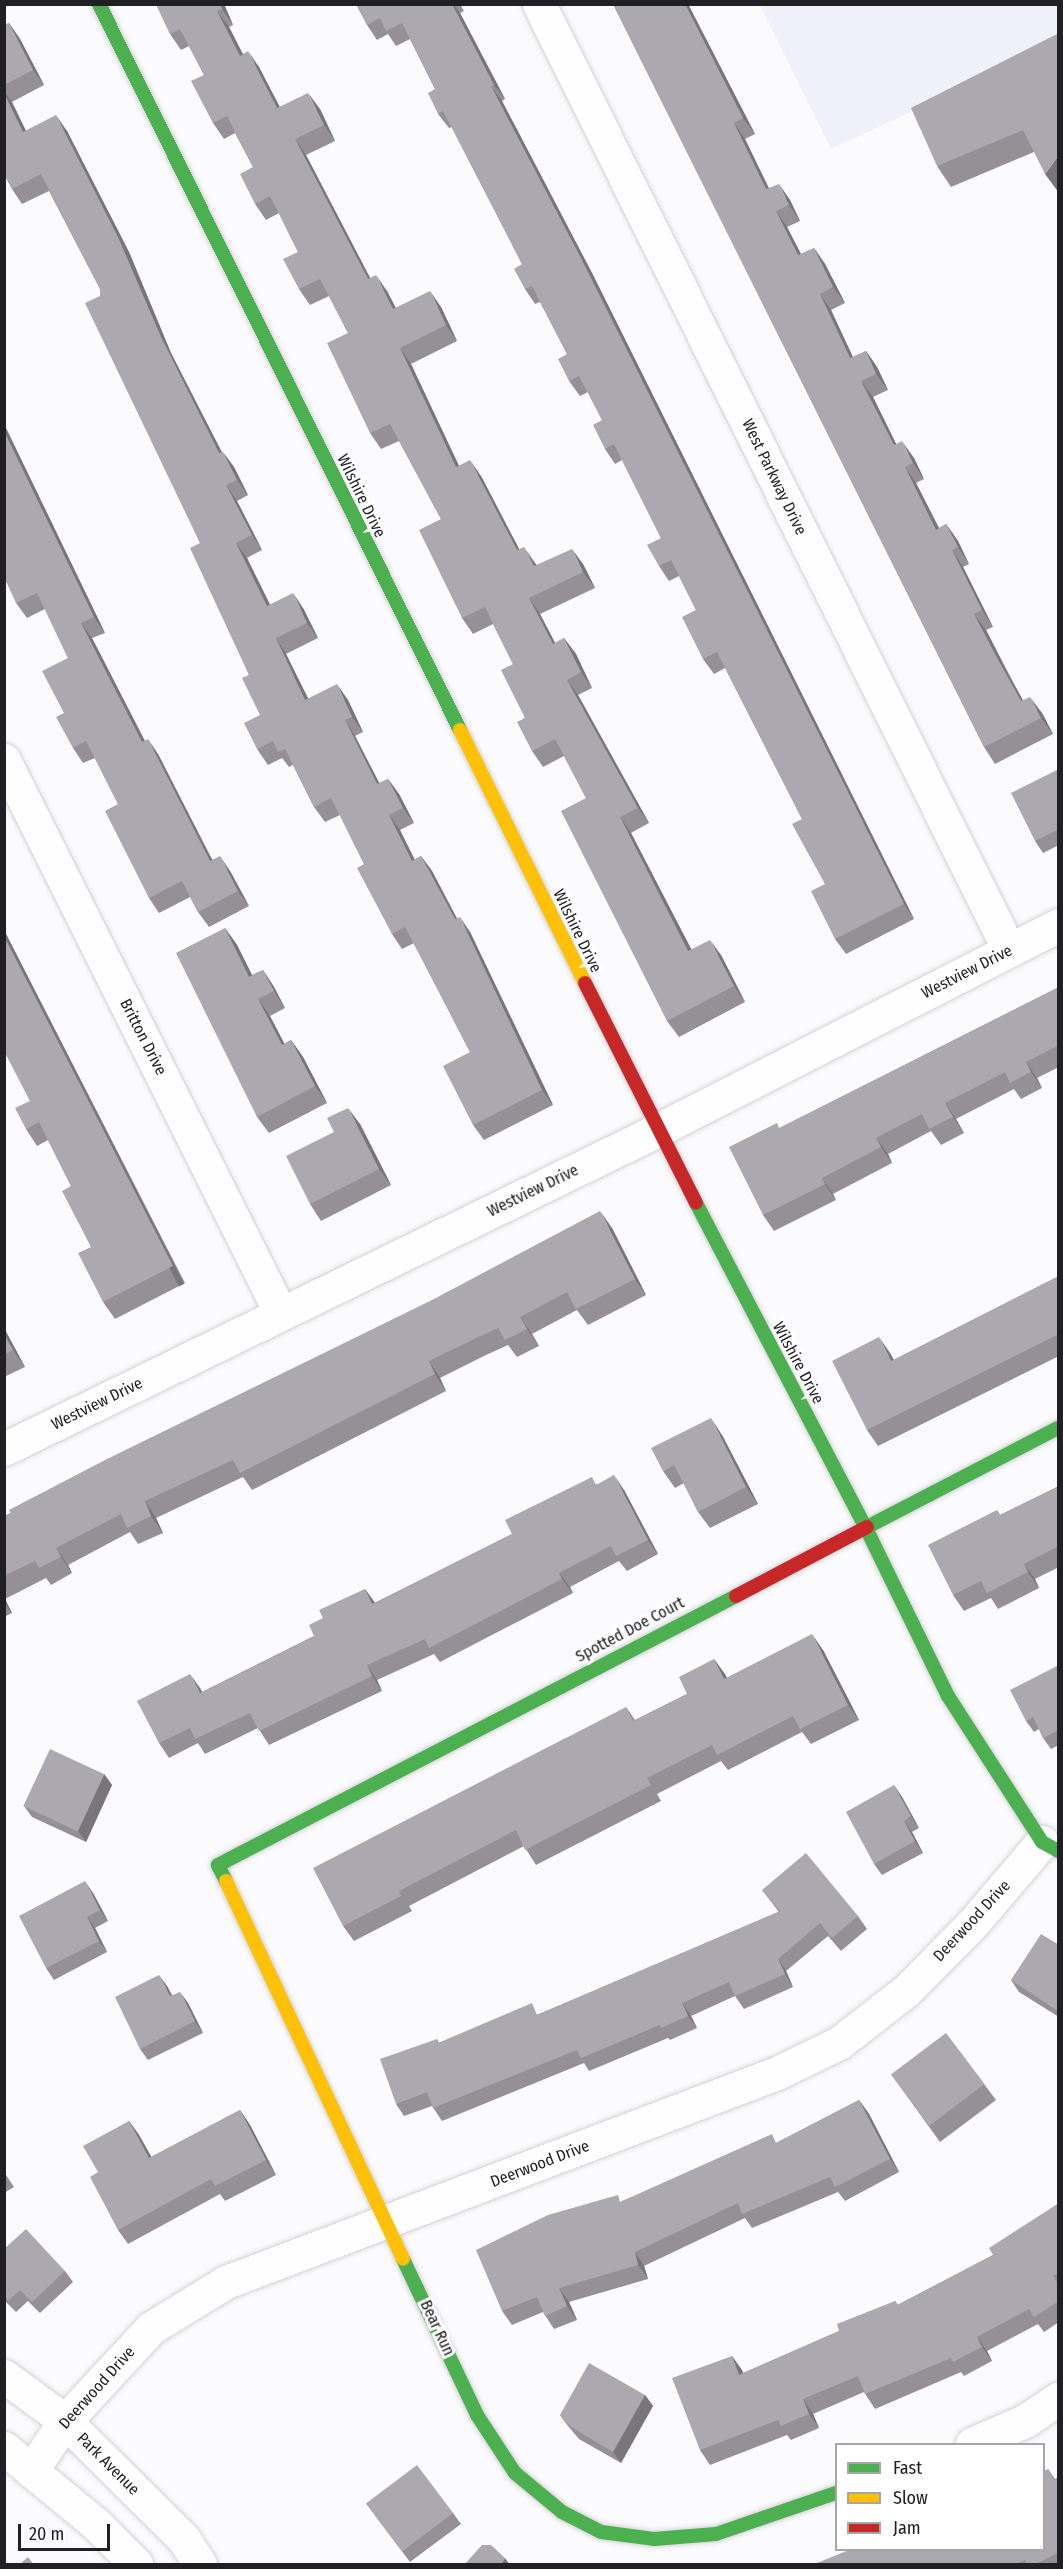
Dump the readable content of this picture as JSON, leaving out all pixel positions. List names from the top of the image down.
{
  "streets": {
    "street": [
      "West Parkway Drive",
      "Wilshire Drive",
      "Westview Drive",
      "Britton Drive",
      "Spotted Doe Court",
      "Deerwood Drive",
      "Bear Run",
      "Park Avenue"
    ]
  },
  "crossings": [
    ["West Parkway Drive", "Westview Drive"],
    ["Wilshire Drive", "Westview Drive"],
    ["Wilshire Drive", "Spotted Doe Court"],
    ["Wilshire Drive", "Deerwood Drive"],
    ["Westview Drive", "Britton Drive"],
    ["Spotted Doe Court", "Bear Run"],
    ["Deerwood Drive", "Bear Run"],
    ["Deerwood Drive", "Park Avenue"]
  ],
  "legend": ["Fast", "Slow", "Jam"],
  "scale_bar": "20 m"
}
